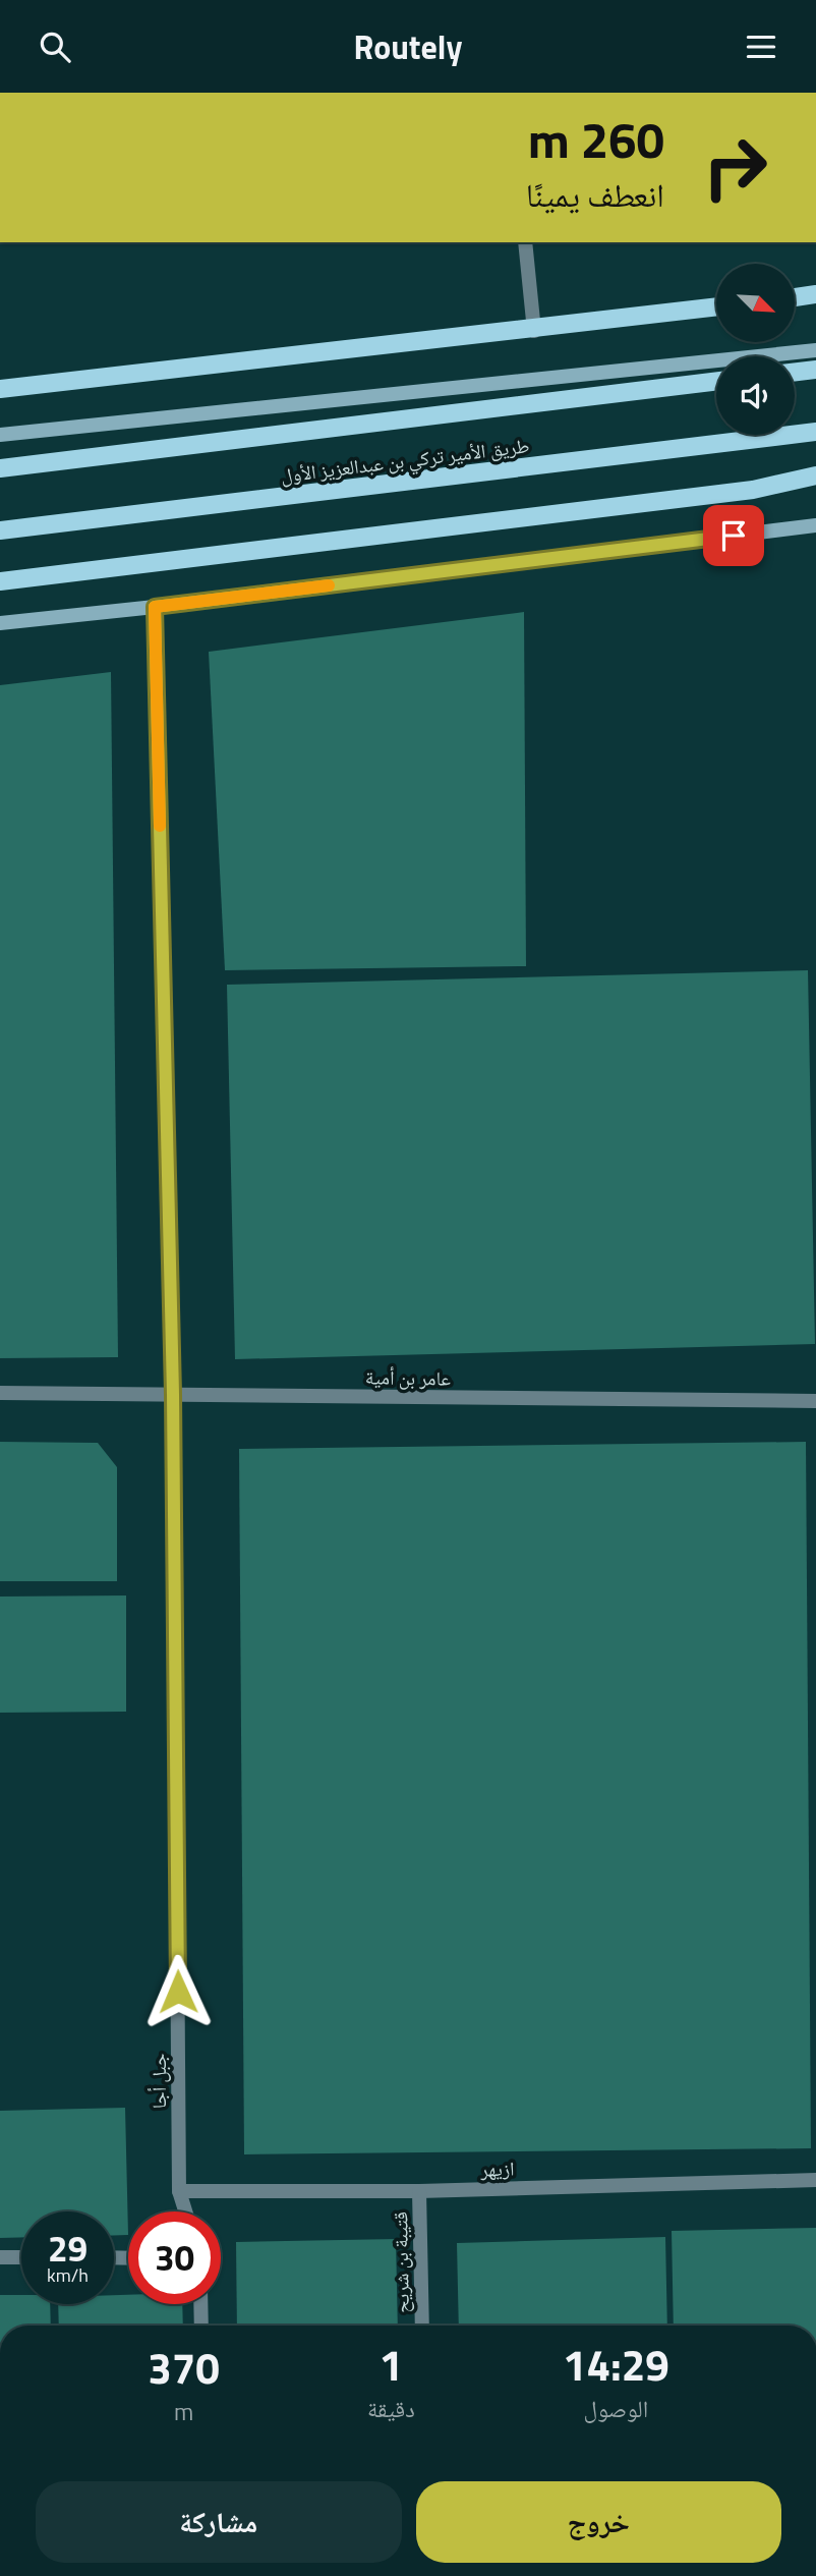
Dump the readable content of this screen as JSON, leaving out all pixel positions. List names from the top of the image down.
{
  "streets": {
    "main road": ["طريق الأمير تركي بن عبدالعزيز الأول"],
    "street": [
      "عامر بن أمية",
      "جبل أجا",
      "ازيهر",
      "قتيبة بن شريح"
    ]
  },
  "crossings": [
    ["عامر بن أمية", "جبل أجا"],
    ["جبل أجا", "ازيهر"],
    ["ازيهر", "قتيبة بن شريح"]
  ],
  "north": "bottom right",
  "page": {
    "header": "Routely",
    "turn": ["260 m", "انعطف يمينًا"],
    "speed": "29 km/h",
    "limit": "30",
    "eta": [
      "14:29",
      "الوصول",
      "1",
      "دقيقة",
      "370",
      "m"
    ],
    "buttons": ["خروج", "مشاركة"]
  }
}
